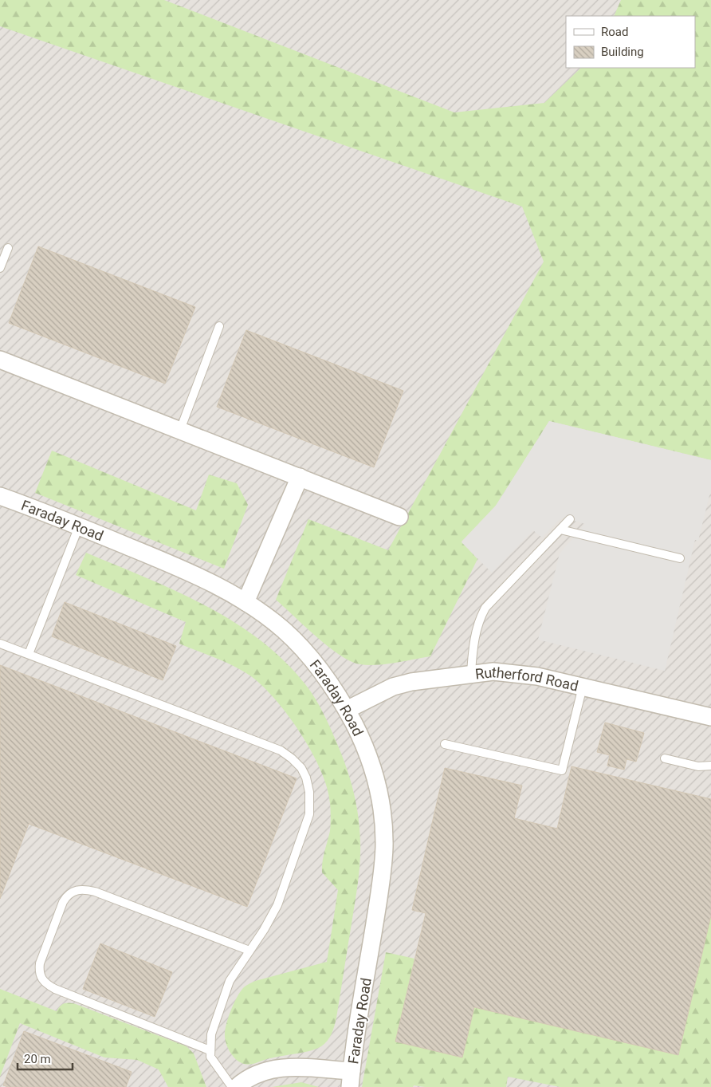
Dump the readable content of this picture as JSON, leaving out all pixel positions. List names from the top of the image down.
{
  "streets": {
    "street": ["Faraday Road", "Rutherford Road"]
  },
  "crossings": [
    ["Faraday Road", "Rutherford Road"]
  ],
  "legend": ["Road", "Building"],
  "scale_bar": "20 m"
}
